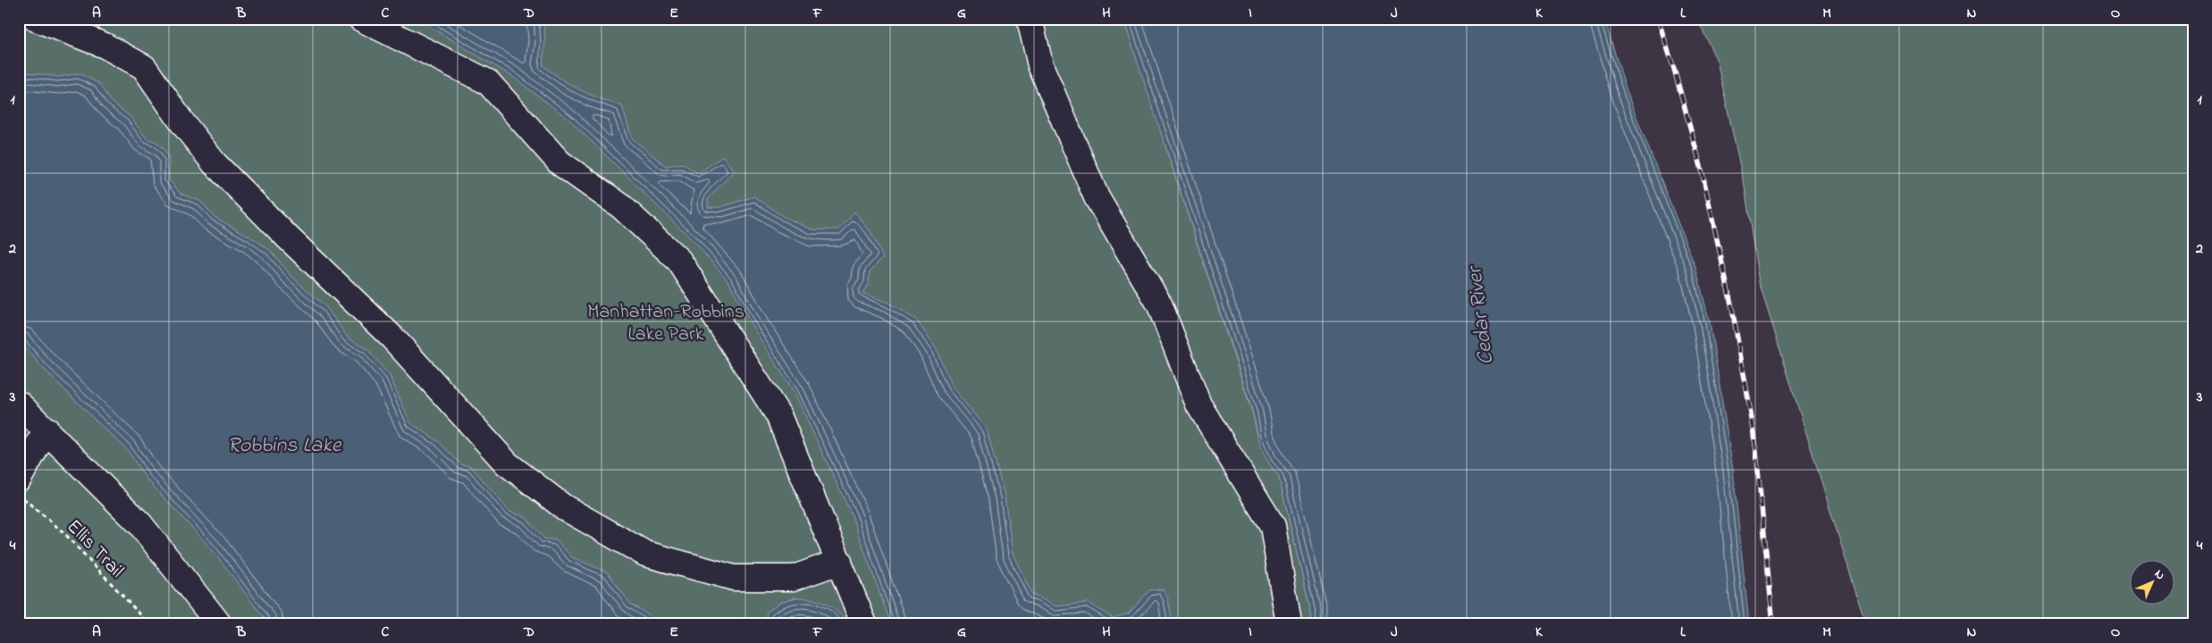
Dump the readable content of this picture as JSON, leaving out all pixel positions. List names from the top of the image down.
{
  "streets": {
    "path": ["Ellis Trail"]
  },
  "water": ["Cedar River", "Robbins Lake"],
  "parks": ["Manhattan-Robbins Lake Park"],
  "north": "top right",
  "grid": {
    "columns": [
      "A",
      "B",
      "C",
      "D",
      "E",
      "F",
      "G",
      "H",
      "I",
      "J",
      "K",
      "L",
      "M",
      "N",
      "O"
    ],
    "rows": [
      "1",
      "2",
      "3",
      "4"
    ]
  }
}
